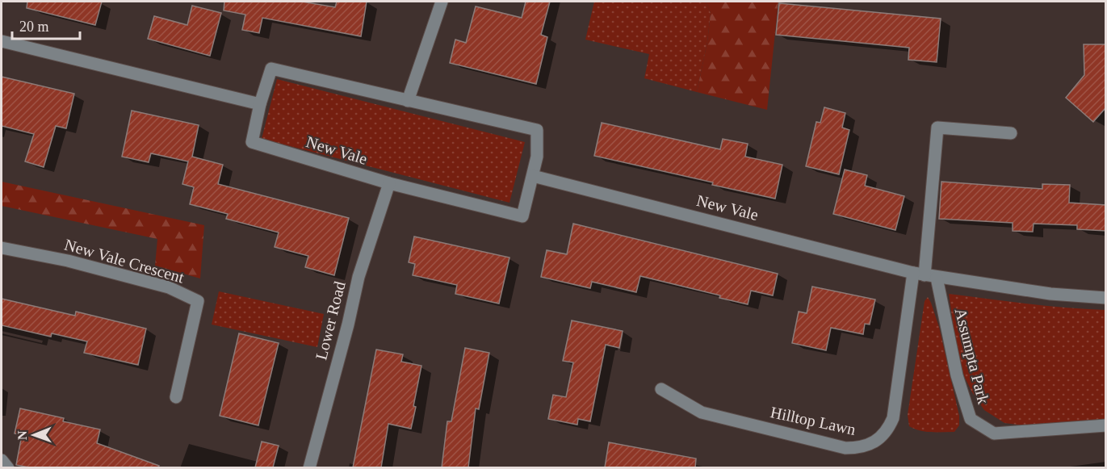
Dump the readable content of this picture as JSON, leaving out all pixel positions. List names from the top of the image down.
{
  "streets": {
    "street": [
      "New Vale",
      "New Vale Crescent",
      "Lower Road",
      "Assumpta Park",
      "Hilltop Lawn"
    ]
  },
  "crossings": [
    ["New Vale", "Lower Road"],
    ["New Vale", "Assumpta Park"],
    ["New Vale", "Hilltop Lawn"],
    ["Assumpta Park", "Hilltop Lawn"]
  ],
  "scale_bar": "20 m",
  "north": "left"
}
